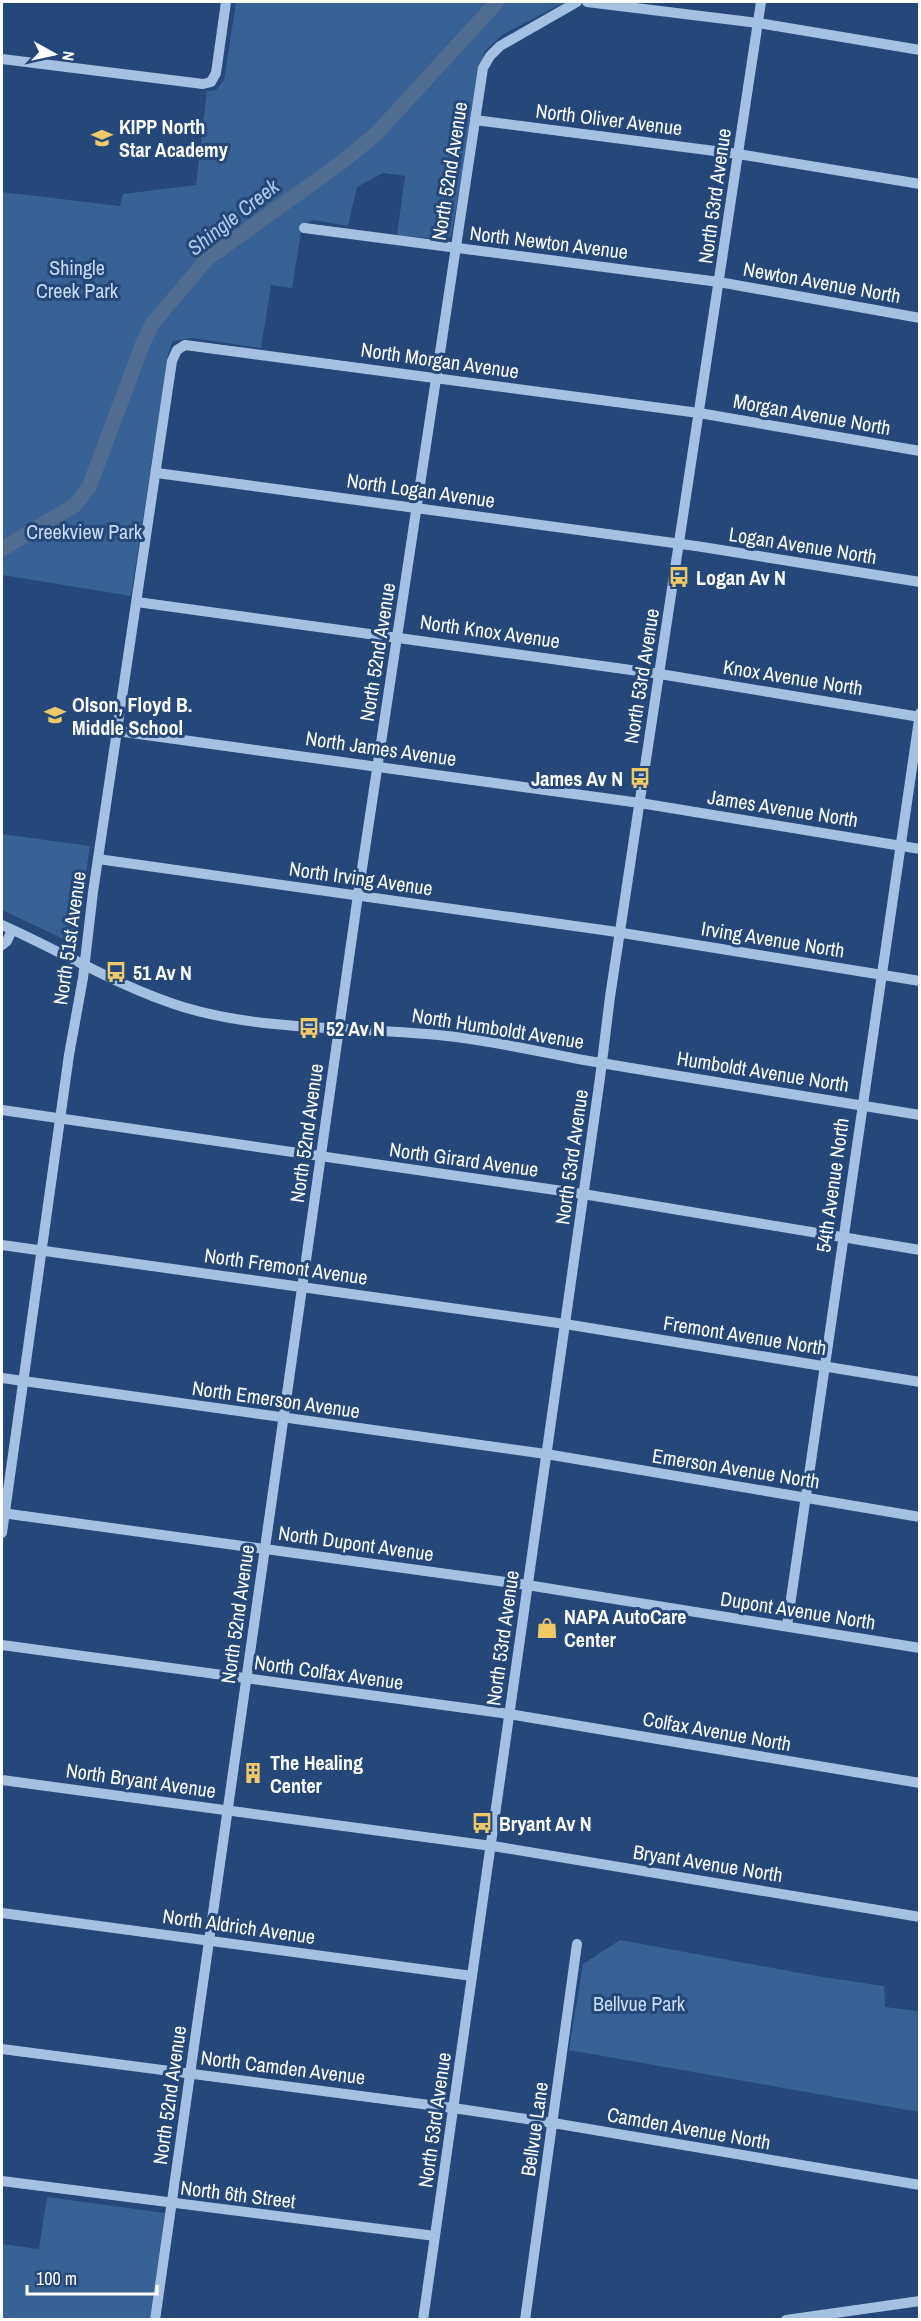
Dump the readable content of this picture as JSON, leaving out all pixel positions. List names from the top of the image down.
{
  "streets": {
    "street": [
      "North Oliver Avenue",
      "North 52nd Avenue",
      "North 53rd Avenue",
      "North Newton Avenue",
      "Newton Avenue North",
      "North Morgan Avenue",
      "Morgan Avenue North",
      "North Logan Avenue",
      "Logan Avenue North",
      "North Knox Avenue",
      "Knox Avenue North",
      "North James Avenue",
      "James Avenue North",
      "North Irving Avenue",
      "North 51st Avenue",
      "Irving Avenue North",
      "North Humboldt Avenue",
      "Humboldt Avenue North",
      "North Girard Avenue",
      "54th Avenue North",
      "North Fremont Avenue",
      "Fremont Avenue North",
      "North Emerson Avenue",
      "Emerson Avenue North",
      "North Dupont Avenue",
      "Dupont Avenue North",
      "North Colfax Avenue",
      "Colfax Avenue North",
      "North Bryant Avenue",
      "Bryant Avenue North",
      "North Aldrich Avenue",
      "North Camden Avenue",
      "Camden Avenue North",
      "Bellvue Lane",
      "North 6th Street"
    ]
  },
  "crossings": [
    ["North Oliver Avenue", "North 52nd Avenue"],
    ["North Oliver Avenue", "North 53rd Avenue"],
    ["North 52nd Avenue", "North Newton Avenue"],
    ["North 52nd Avenue", "North Morgan Avenue"],
    ["North 52nd Avenue", "North Logan Avenue"],
    ["North 52nd Avenue", "North Knox Avenue"],
    ["North 52nd Avenue", "North James Avenue"],
    ["North 52nd Avenue", "North Irving Avenue"],
    ["North 52nd Avenue", "North Humboldt Avenue"],
    ["North 52nd Avenue", "North Girard Avenue"],
    ["North 52nd Avenue", "North Fremont Avenue"],
    ["North 52nd Avenue", "North Emerson Avenue"],
    ["North 52nd Avenue", "North Dupont Avenue"],
    ["North 52nd Avenue", "North Colfax Avenue"],
    ["North 52nd Avenue", "North Bryant Avenue"],
    ["North 52nd Avenue", "North Aldrich Avenue"],
    ["North 52nd Avenue", "North Camden Avenue"],
    ["North 52nd Avenue", "North 6th Street"],
    ["North 53rd Avenue", "North Newton Avenue"],
    ["North 53rd Avenue", "Newton Avenue North"],
    ["North 53rd Avenue", "North Morgan Avenue"],
    ["North 53rd Avenue", "Morgan Avenue North"],
    ["North 53rd Avenue", "North Logan Avenue"],
    ["North 53rd Avenue", "Logan Avenue North"],
    ["North 53rd Avenue", "North Knox Avenue"],
    ["North 53rd Avenue", "Knox Avenue North"],
    ["North 53rd Avenue", "North James Avenue"],
    ["North 53rd Avenue", "James Avenue North"],
    ["North 53rd Avenue", "North Irving Avenue"],
    ["North 53rd Avenue", "Irving Avenue North"],
    ["North 53rd Avenue", "North Humboldt Avenue"],
    ["North 53rd Avenue", "Humboldt Avenue North"],
    ["North 53rd Avenue", "North Girard Avenue"],
    ["North 53rd Avenue", "North Fremont Avenue"],
    ["North 53rd Avenue", "Fremont Avenue North"],
    ["North 53rd Avenue", "North Emerson Avenue"],
    ["North 53rd Avenue", "Emerson Avenue North"],
    ["North 53rd Avenue", "North Dupont Avenue"],
    ["North 53rd Avenue", "Dupont Avenue North"],
    ["North 53rd Avenue", "North Colfax Avenue"],
    ["North 53rd Avenue", "Colfax Avenue North"],
    ["North 53rd Avenue", "North Bryant Avenue"],
    ["North 53rd Avenue", "Bryant Avenue North"],
    ["North 53rd Avenue", "North Aldrich Avenue"],
    ["North 53rd Avenue", "North Camden Avenue"],
    ["North 53rd Avenue", "Camden Avenue North"],
    ["North 53rd Avenue", "North 6th Street"],
    ["North Newton Avenue", "Newton Avenue North"],
    ["North Morgan Avenue", "Morgan Avenue North"],
    ["North Morgan Avenue", "North 51st Avenue"],
    ["North Logan Avenue", "Logan Avenue North"],
    ["North Logan Avenue", "North 51st Avenue"],
    ["North Knox Avenue", "Knox Avenue North"],
    ["North Knox Avenue", "North 51st Avenue"],
    ["Knox Avenue North", "54th Avenue North"],
    ["North James Avenue", "James Avenue North"],
    ["North James Avenue", "North 51st Avenue"],
    ["James Avenue North", "54th Avenue North"],
    ["North Irving Avenue", "North 51st Avenue"],
    ["North Irving Avenue", "Irving Avenue North"],
    ["North 51st Avenue", "North Humboldt Avenue"],
    ["North 51st Avenue", "North Girard Avenue"],
    ["North 51st Avenue", "North Fremont Avenue"],
    ["North 51st Avenue", "North Emerson Avenue"],
    ["North 51st Avenue", "North Dupont Avenue"],
    ["Irving Avenue North", "54th Avenue North"],
    ["North Humboldt Avenue", "Humboldt Avenue North"],
    ["Humboldt Avenue North", "54th Avenue North"],
    ["North Girard Avenue", "54th Avenue North"],
    ["54th Avenue North", "Fremont Avenue North"],
    ["54th Avenue North", "Emerson Avenue North"],
    ["54th Avenue North", "Dupont Avenue North"],
    ["North Fremont Avenue", "Fremont Avenue North"],
    ["North Emerson Avenue", "Emerson Avenue North"],
    ["North Dupont Avenue", "Dupont Avenue North"],
    ["North Colfax Avenue", "Colfax Avenue North"],
    ["North Bryant Avenue", "Bryant Avenue North"],
    ["North Camden Avenue", "Camden Avenue North"],
    ["Camden Avenue North", "Bellvue Lane"]
  ],
  "water": ["Shingle Creek"],
  "parks": ["Shingle Creek Park", "Creekview Park", "Bellvue Park"],
  "places": {
    "school or university": ["KIPP North Star Academy", "Olson, Floyd B. Middle School"],
    "bus stop": [
      "Logan Av N",
      "James Av N",
      "51 Av N",
      "52 Av N",
      "Bryant Av N"
    ],
    "shop": ["NAPA AutoCare Center"],
    "building": ["The Healing Center"]
  },
  "scale_bar": "100 m",
  "north": "right"
}
